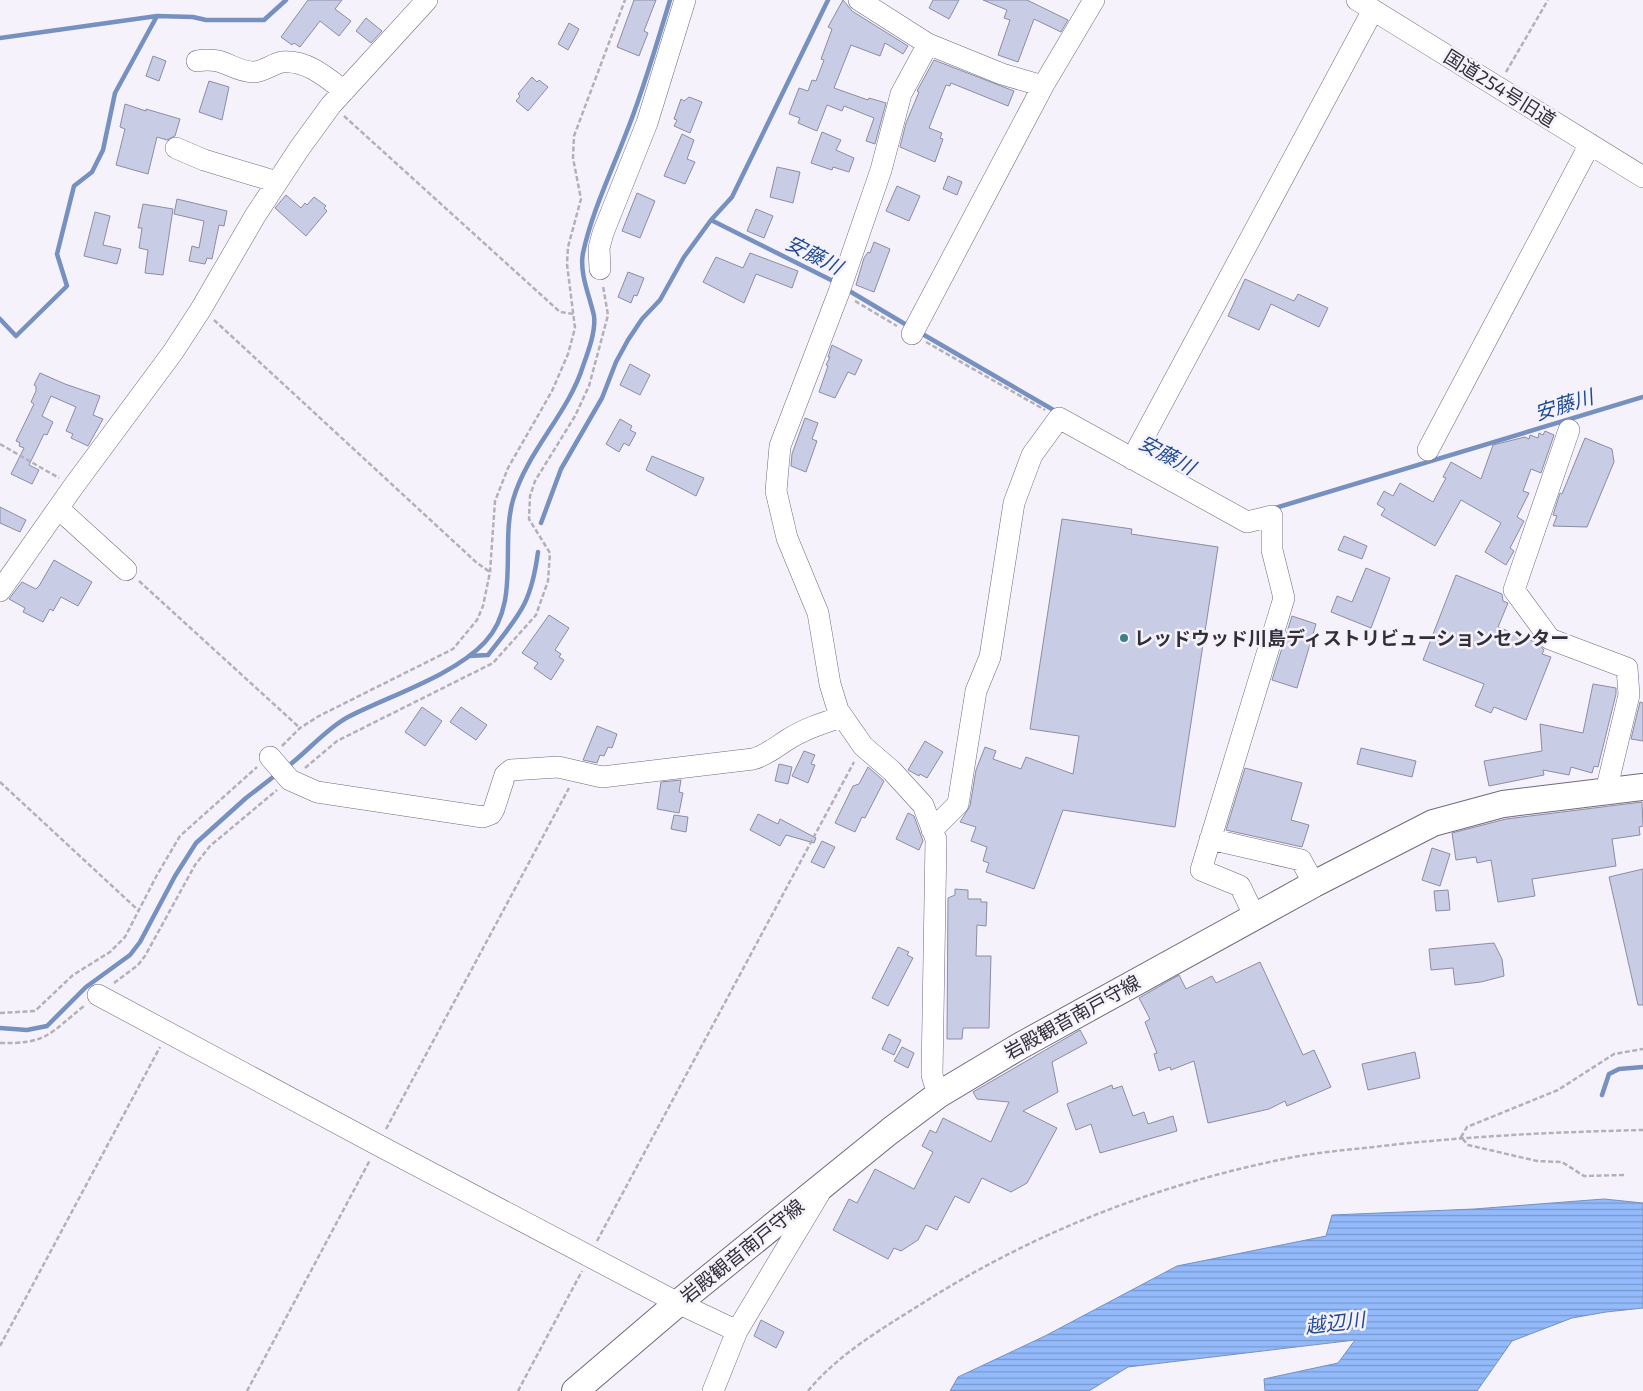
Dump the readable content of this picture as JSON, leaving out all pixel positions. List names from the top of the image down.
{
  "streets": {
    "main road": ["岩殿観音南戸守線"],
    "street": ["国道254号旧道"]
  },
  "water": ["安藤川", "越辺川"],
  "places": ["レッドウッド川島ディストリビューションセンター"]
}
